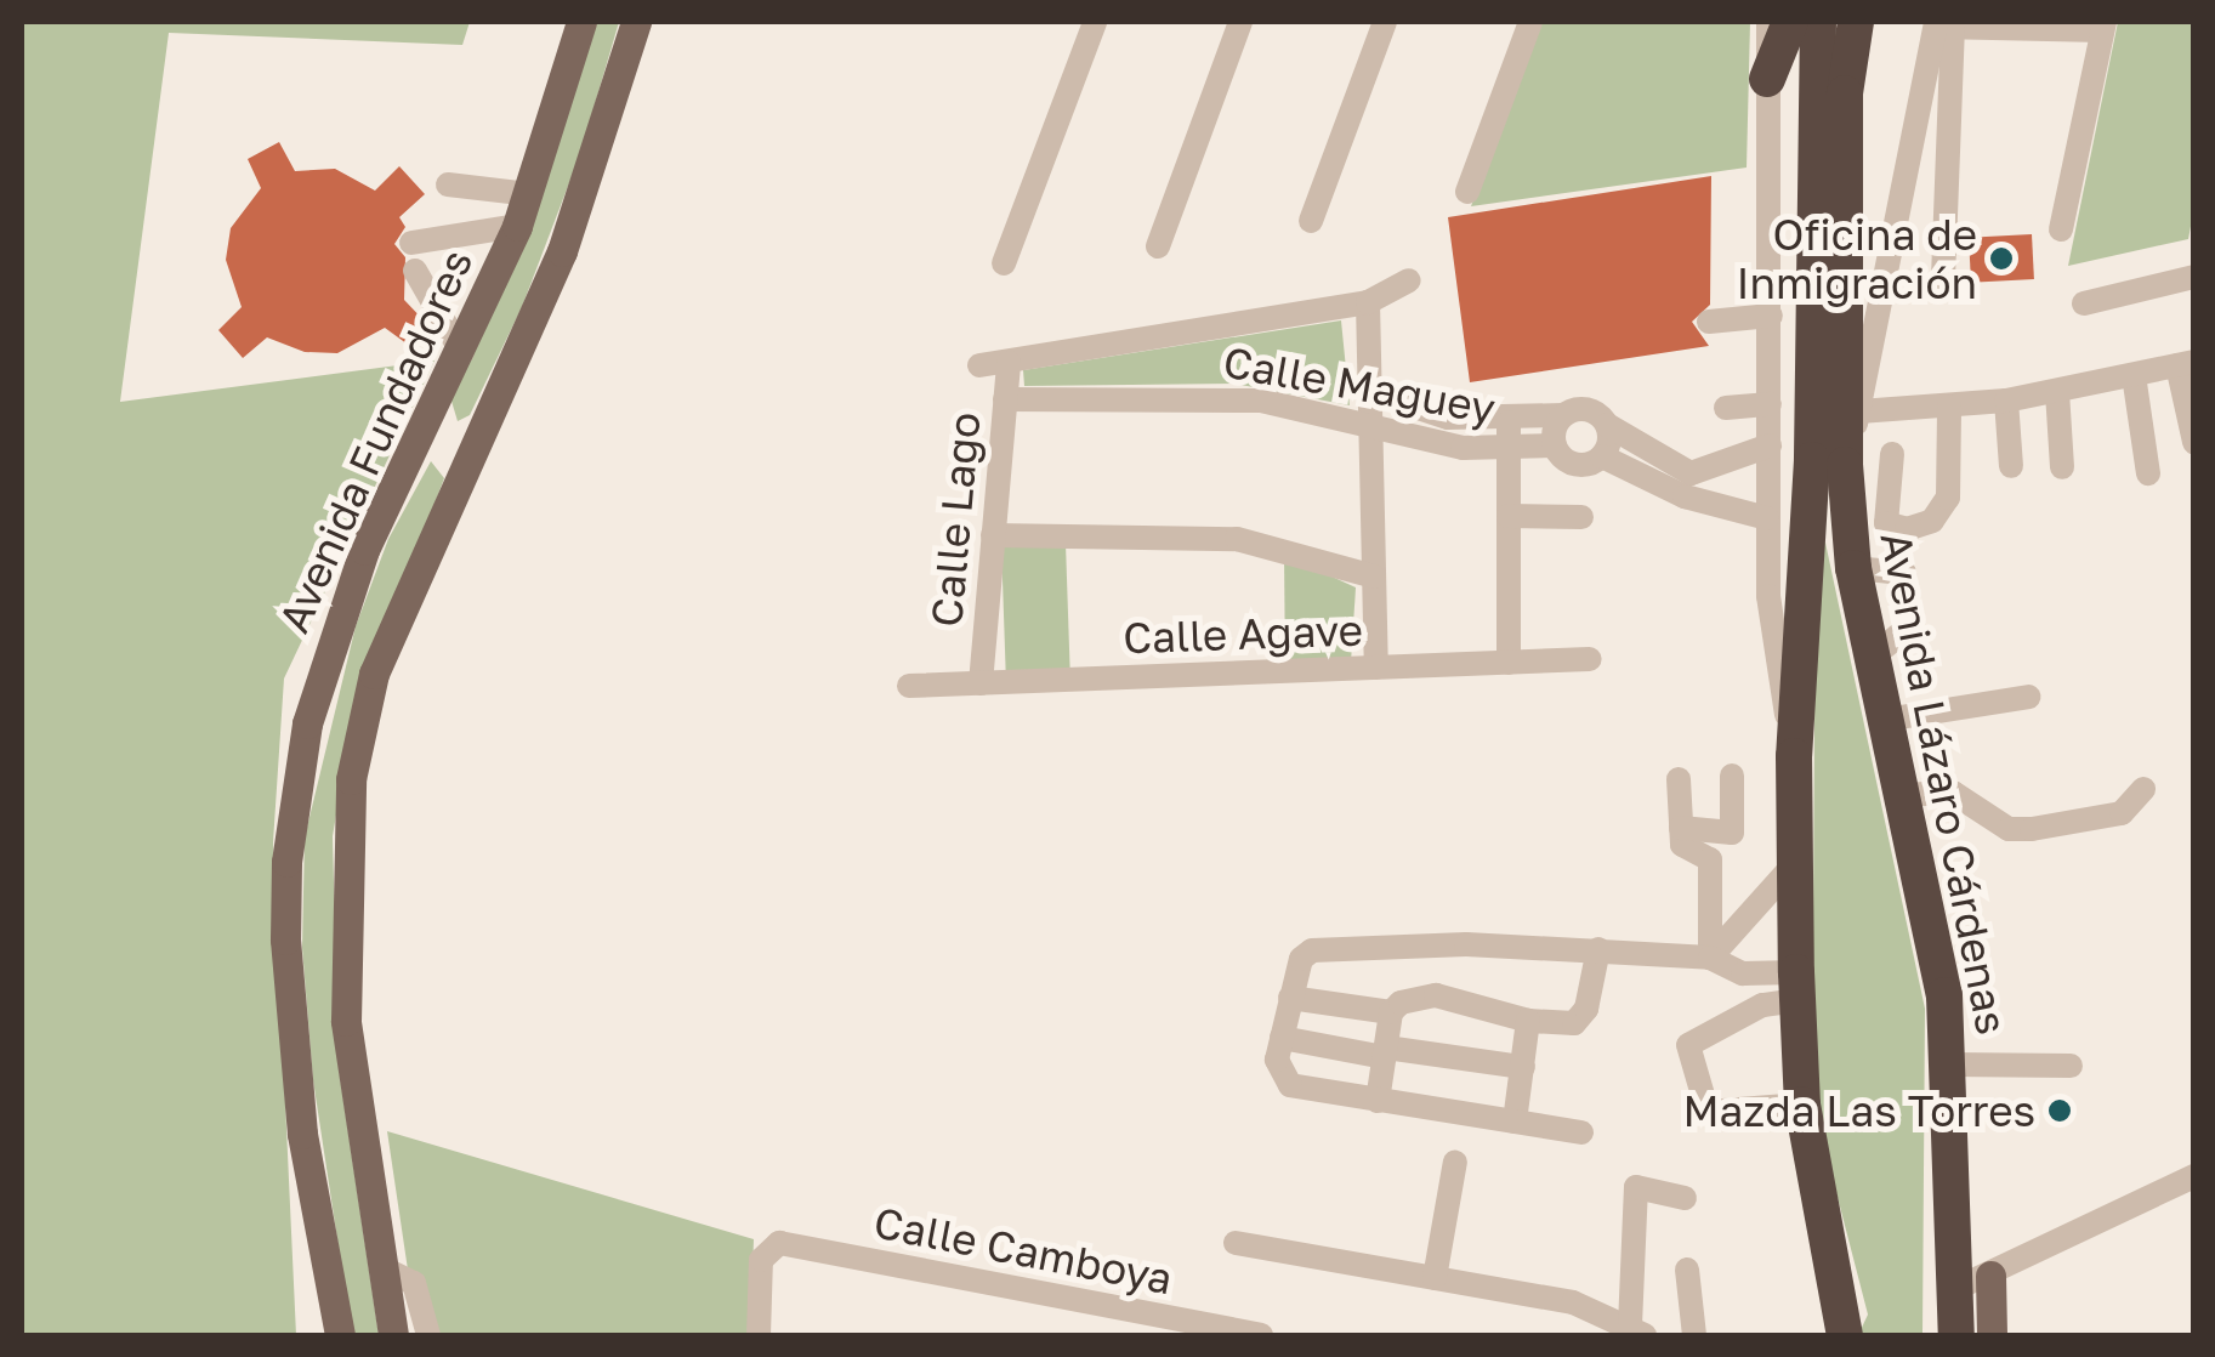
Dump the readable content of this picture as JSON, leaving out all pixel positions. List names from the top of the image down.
{
  "streets": {
    "highway": ["Avenida Lázaro Cárdenas"],
    "main road": ["Avenida Fundadores"],
    "street": [
      "Calle Maguey",
      "Calle Lago",
      "Calle Agave",
      "Calle Camboya"
    ]
  },
  "crossings": [
    ["Calle Maguey", "Calle Lago"],
    ["Calle Lago", "Calle Agave"]
  ],
  "places": ["Oficina de Inmigración", "Mazda Las Torres"]
}
